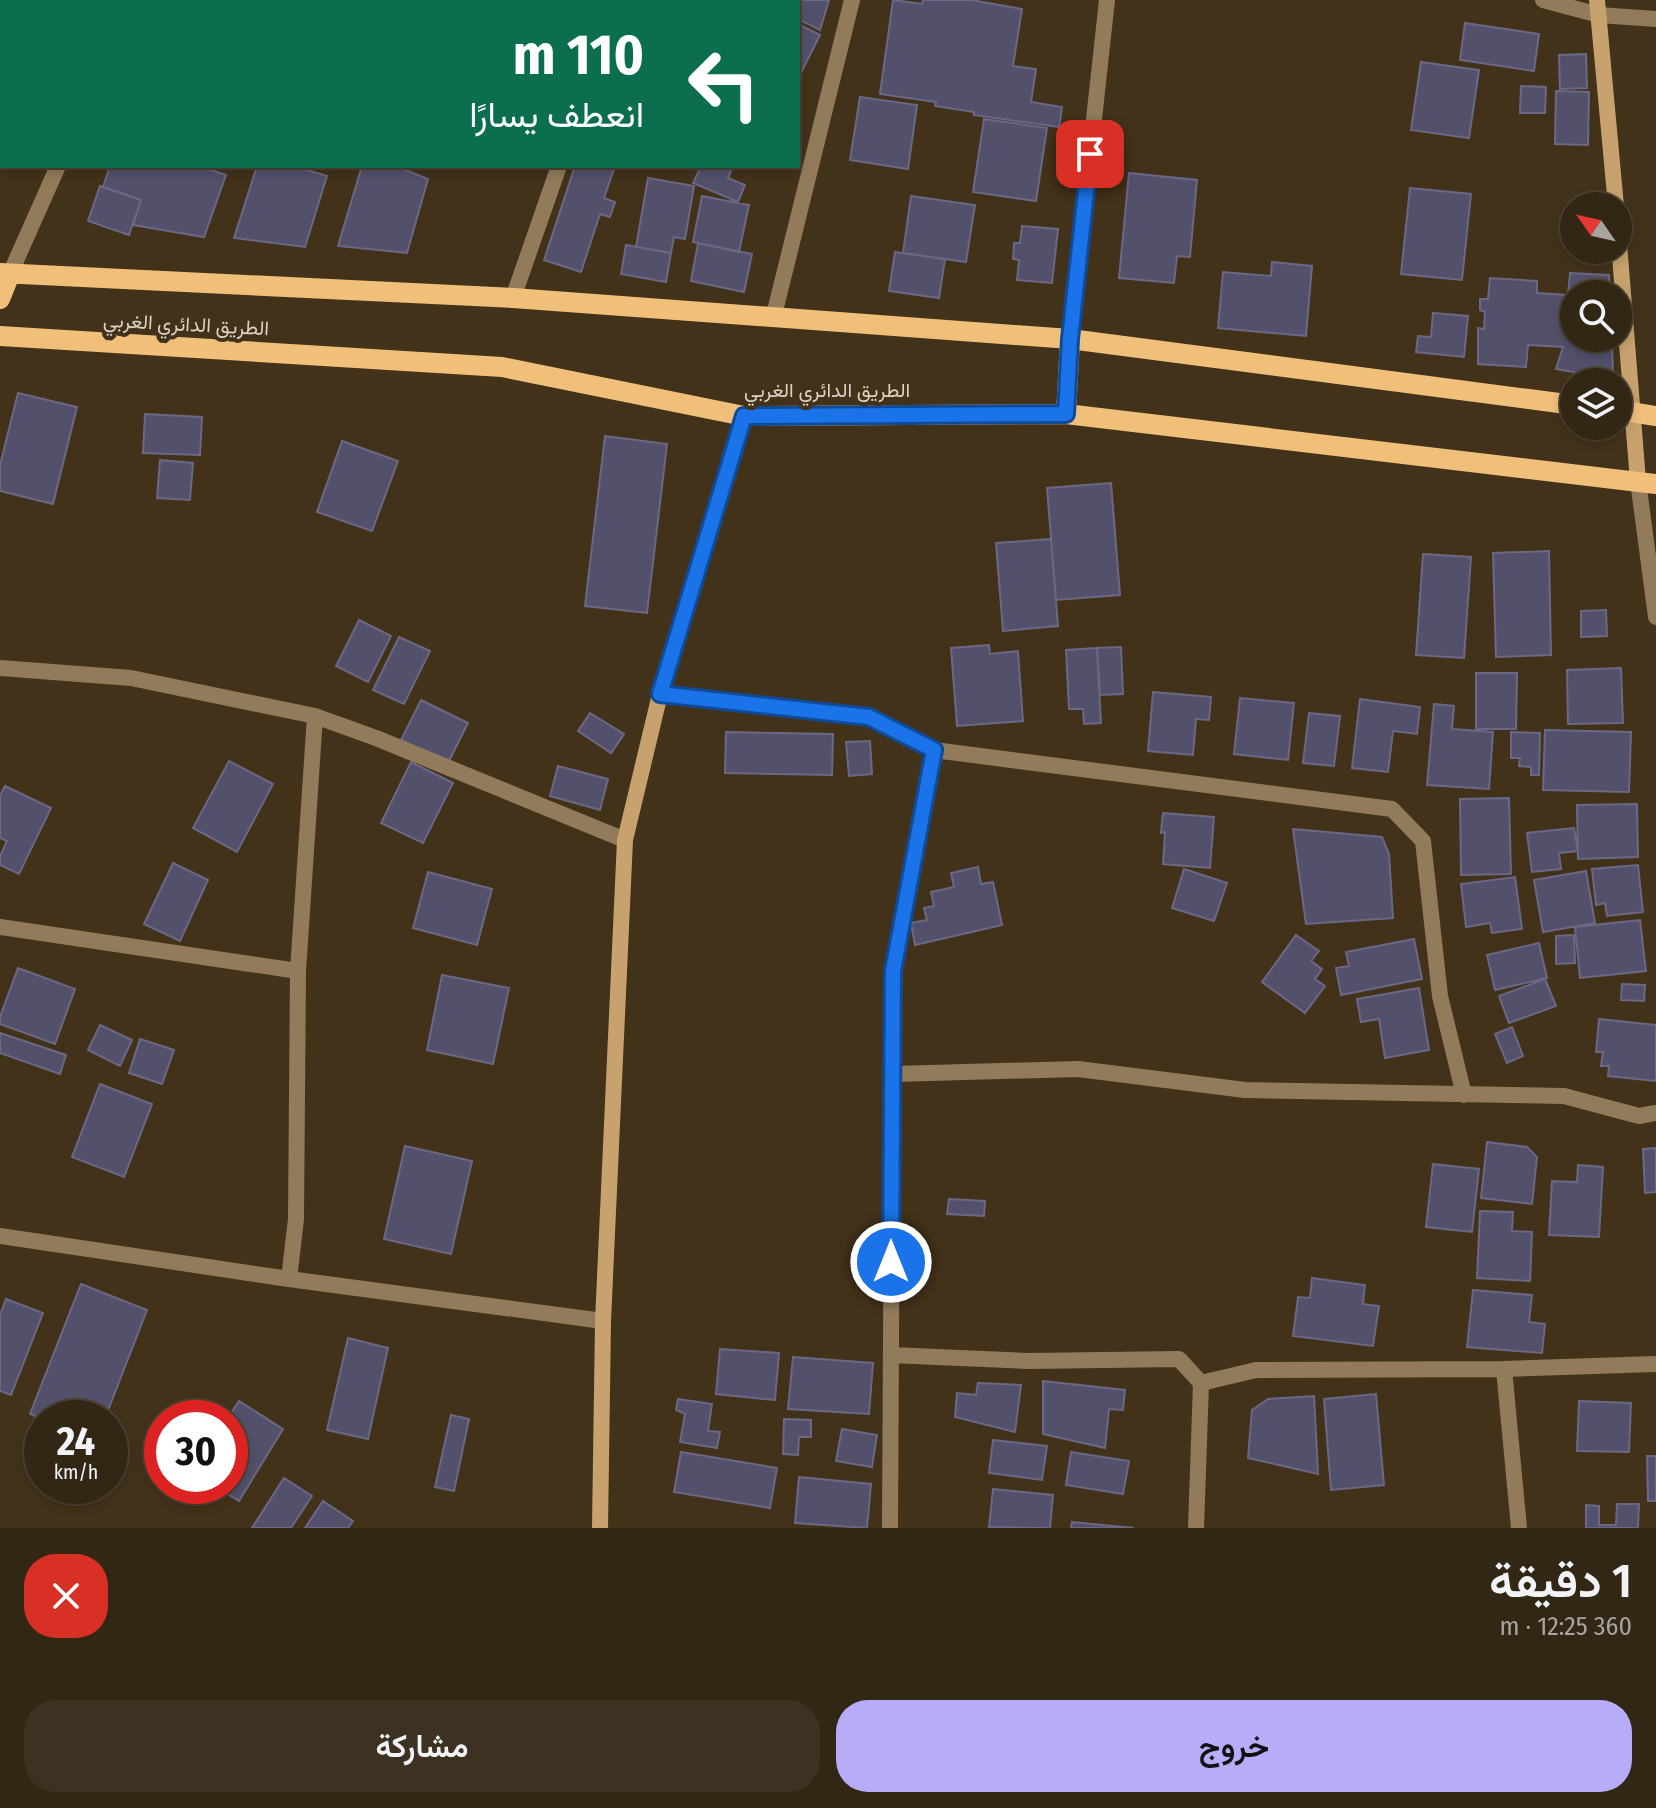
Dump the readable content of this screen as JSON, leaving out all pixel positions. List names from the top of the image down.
{
  "streets": {
    "main road": ["الطريق الدائري الغربي"]
  },
  "north": "top left",
  "page": {
    "turn": ["110 m", "انعطف يسارًا"],
    "speed": "24 km/h",
    "limit": "30",
    "heading": ["1 دقيقة", "360 m · 12:25"],
    "buttons": ["خروج", "مشاركة"]
  }
}
